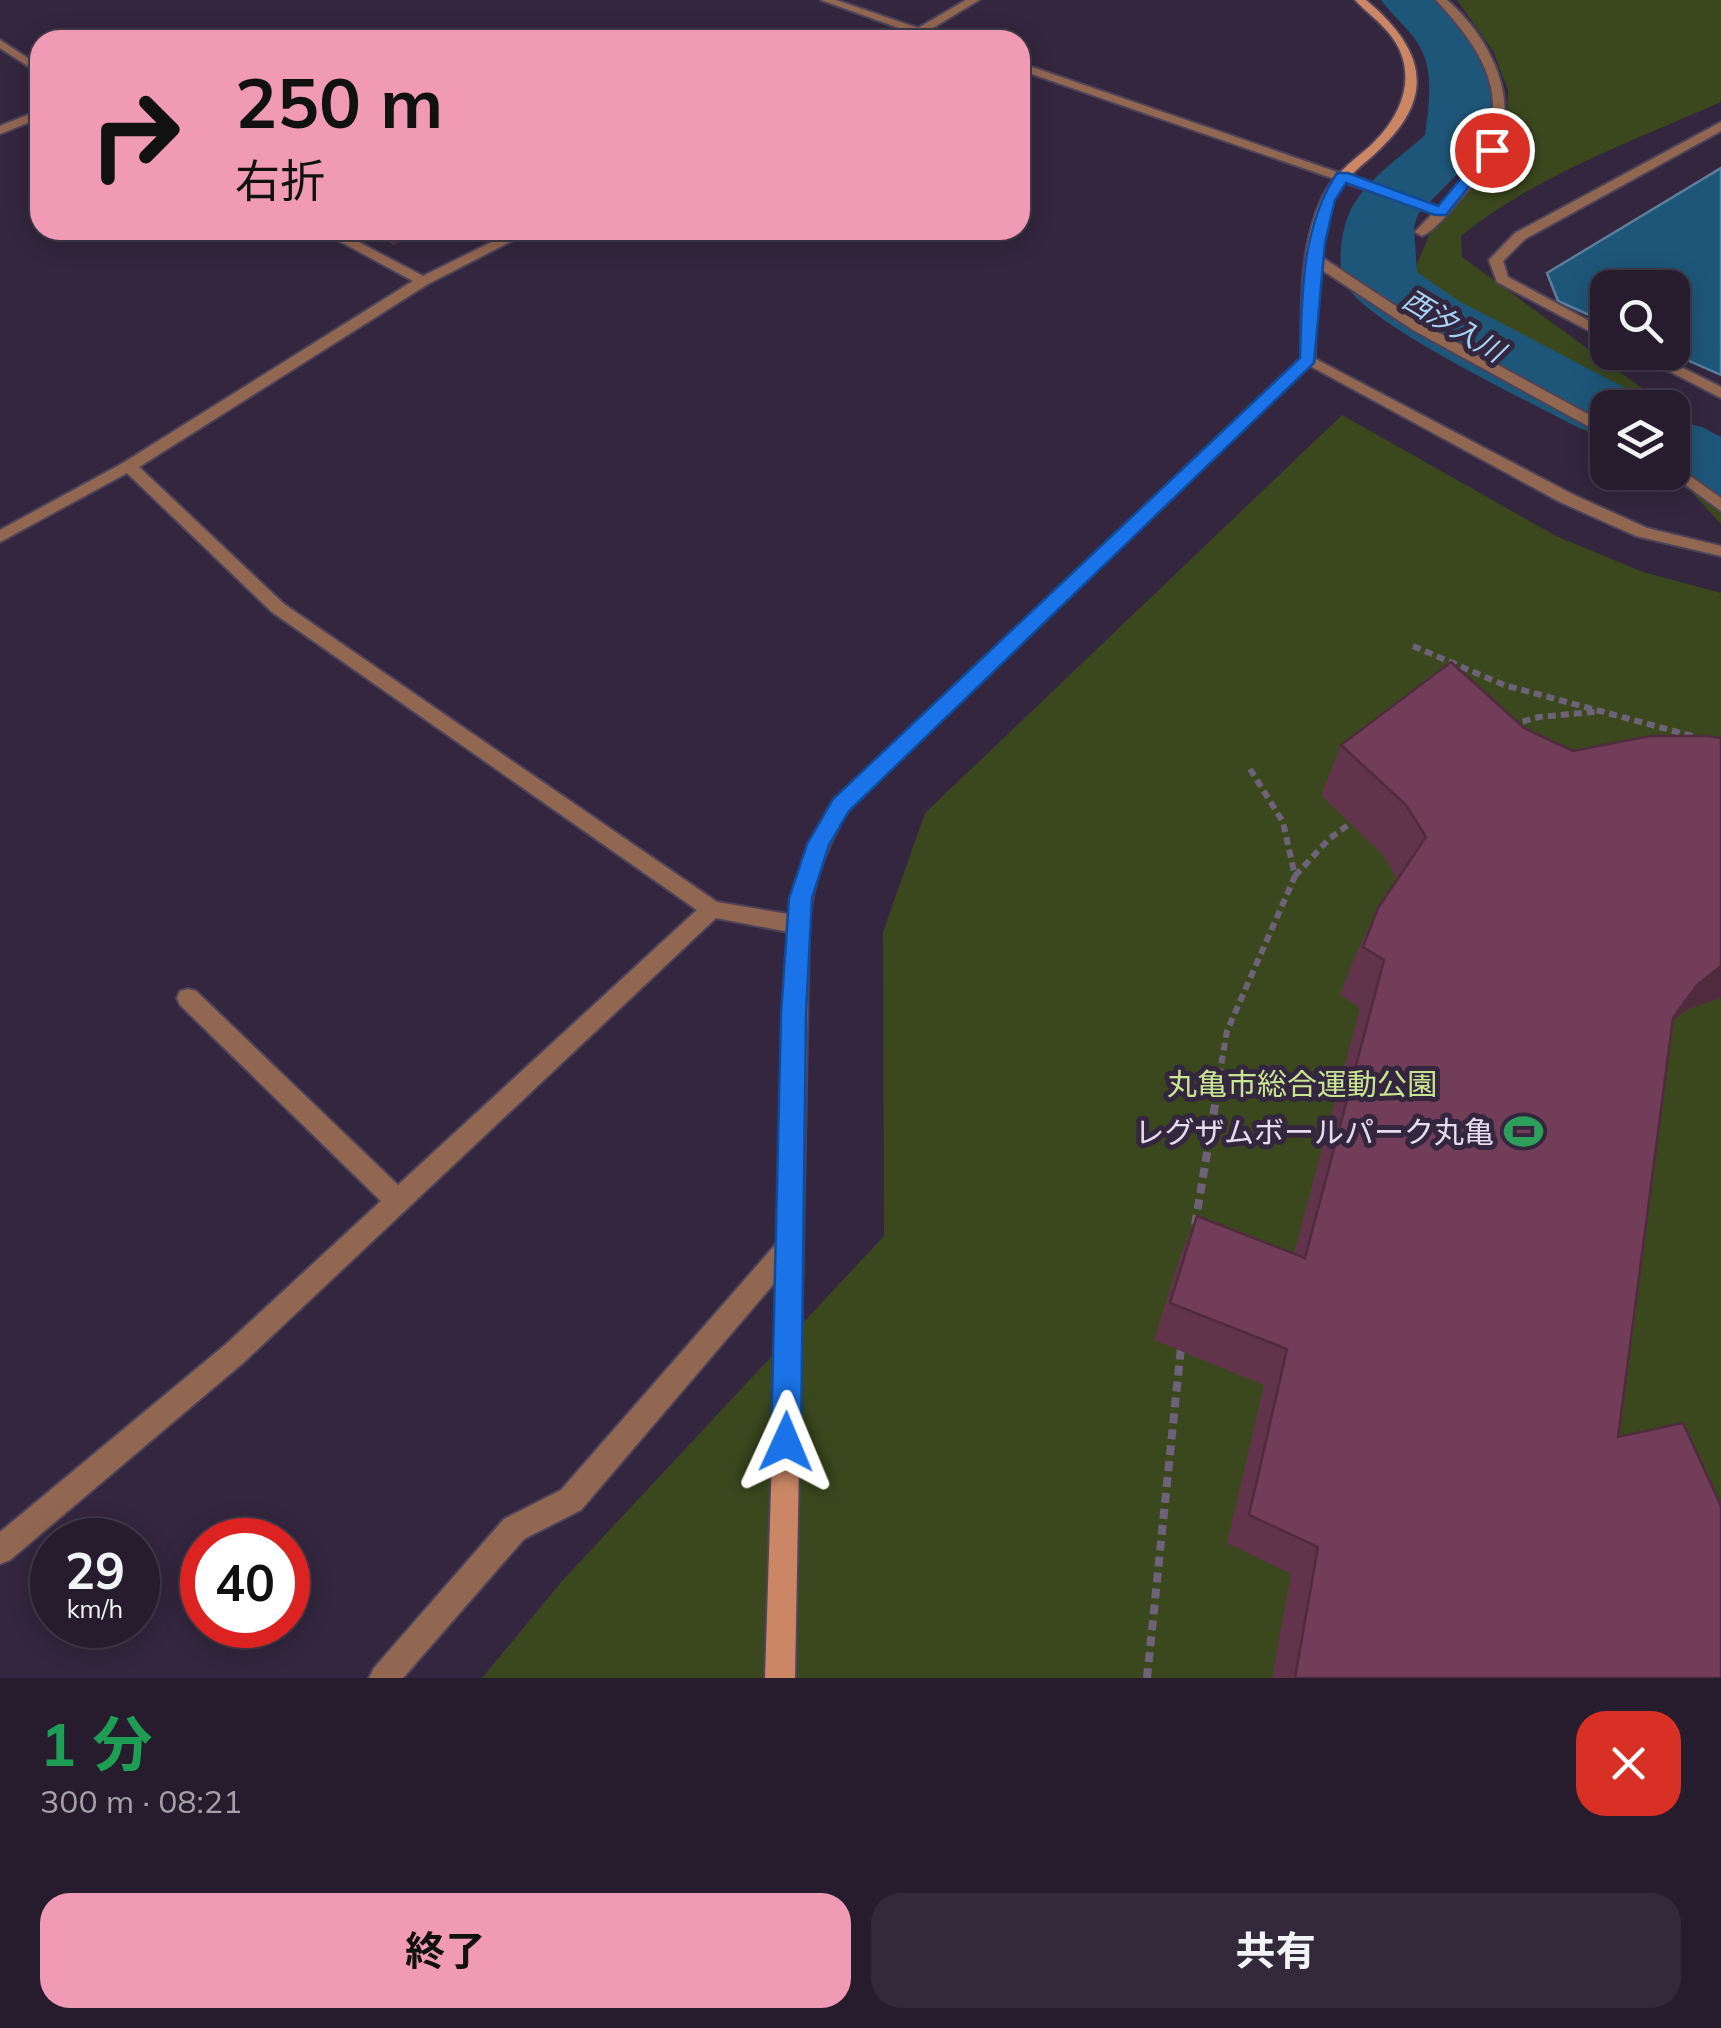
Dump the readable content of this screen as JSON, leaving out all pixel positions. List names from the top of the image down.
{
  "water": ["西汐入川"],
  "parks": ["丸亀市総合運動公園"],
  "places": {
    "sports": ["レグザムボールパーク丸亀"]
  },
  "page": {
    "turn": ["250 m", "右折"],
    "speed": "29 km/h",
    "limit": "40",
    "heading": ["1 分", "300 m · 08:21"],
    "buttons": ["終了", "共有"]
  }
}
